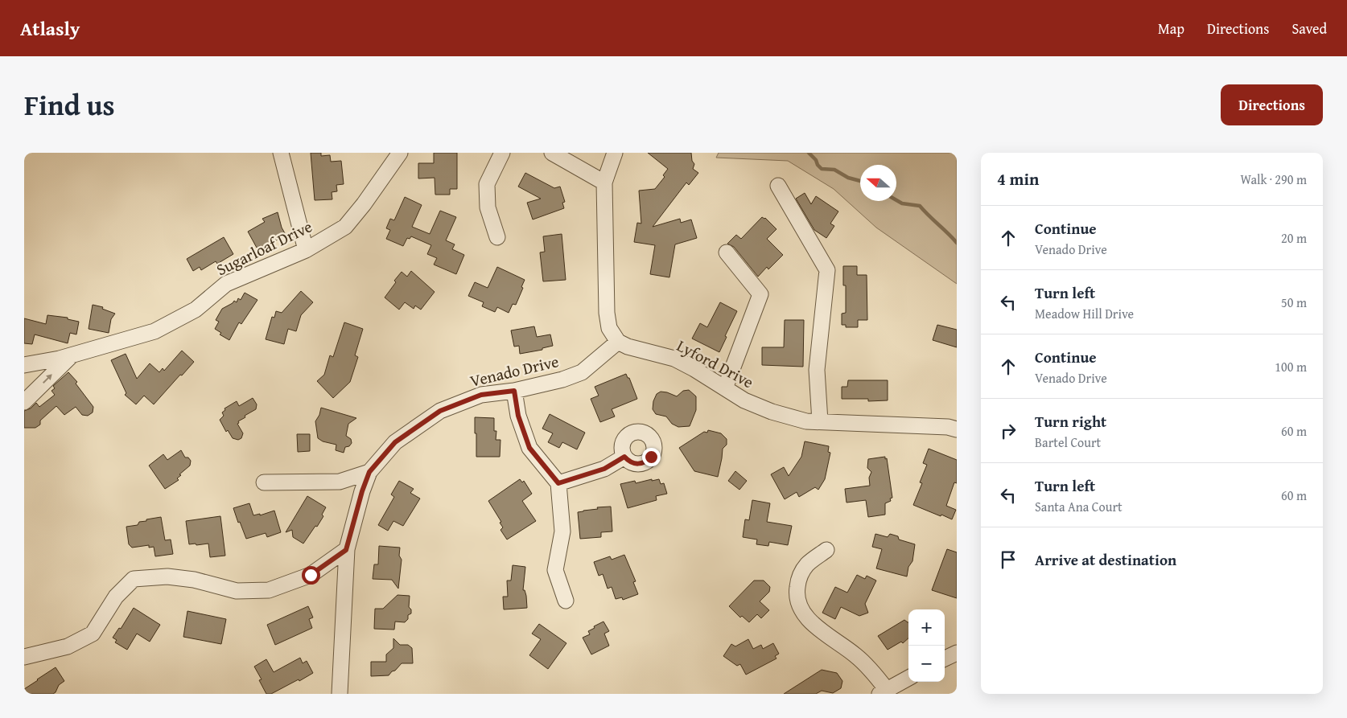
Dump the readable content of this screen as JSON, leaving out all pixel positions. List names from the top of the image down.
{
  "streets": {
    "street": ["Sugarloaf Drive", "Lyford Drive", "Venado Drive"]
  },
  "crossings": [
    ["Lyford Drive", "Venado Drive"]
  ],
  "north": "left",
  "page": {
    "header": "Atlasly",
    "nav": ["Map", "Directions", "Saved"],
    "title": "Find us",
    "buttons": "Directions",
    "heading": ["4 min", "Walk · 290 m"],
    "list": [
      ["Continue", "Venado Drive", "20 m"],
      ["Turn left", "Meadow Hill Drive", "50 m"],
      ["Continue", "Venado Drive", "100 m"],
      ["Turn right", "Bartel Court", "60 m"],
      ["Turn left", "Santa Ana Court", "60 m"],
      "Arrive at destination"
    ],
    "map_buttons": ["+", "−"]
  }
}
